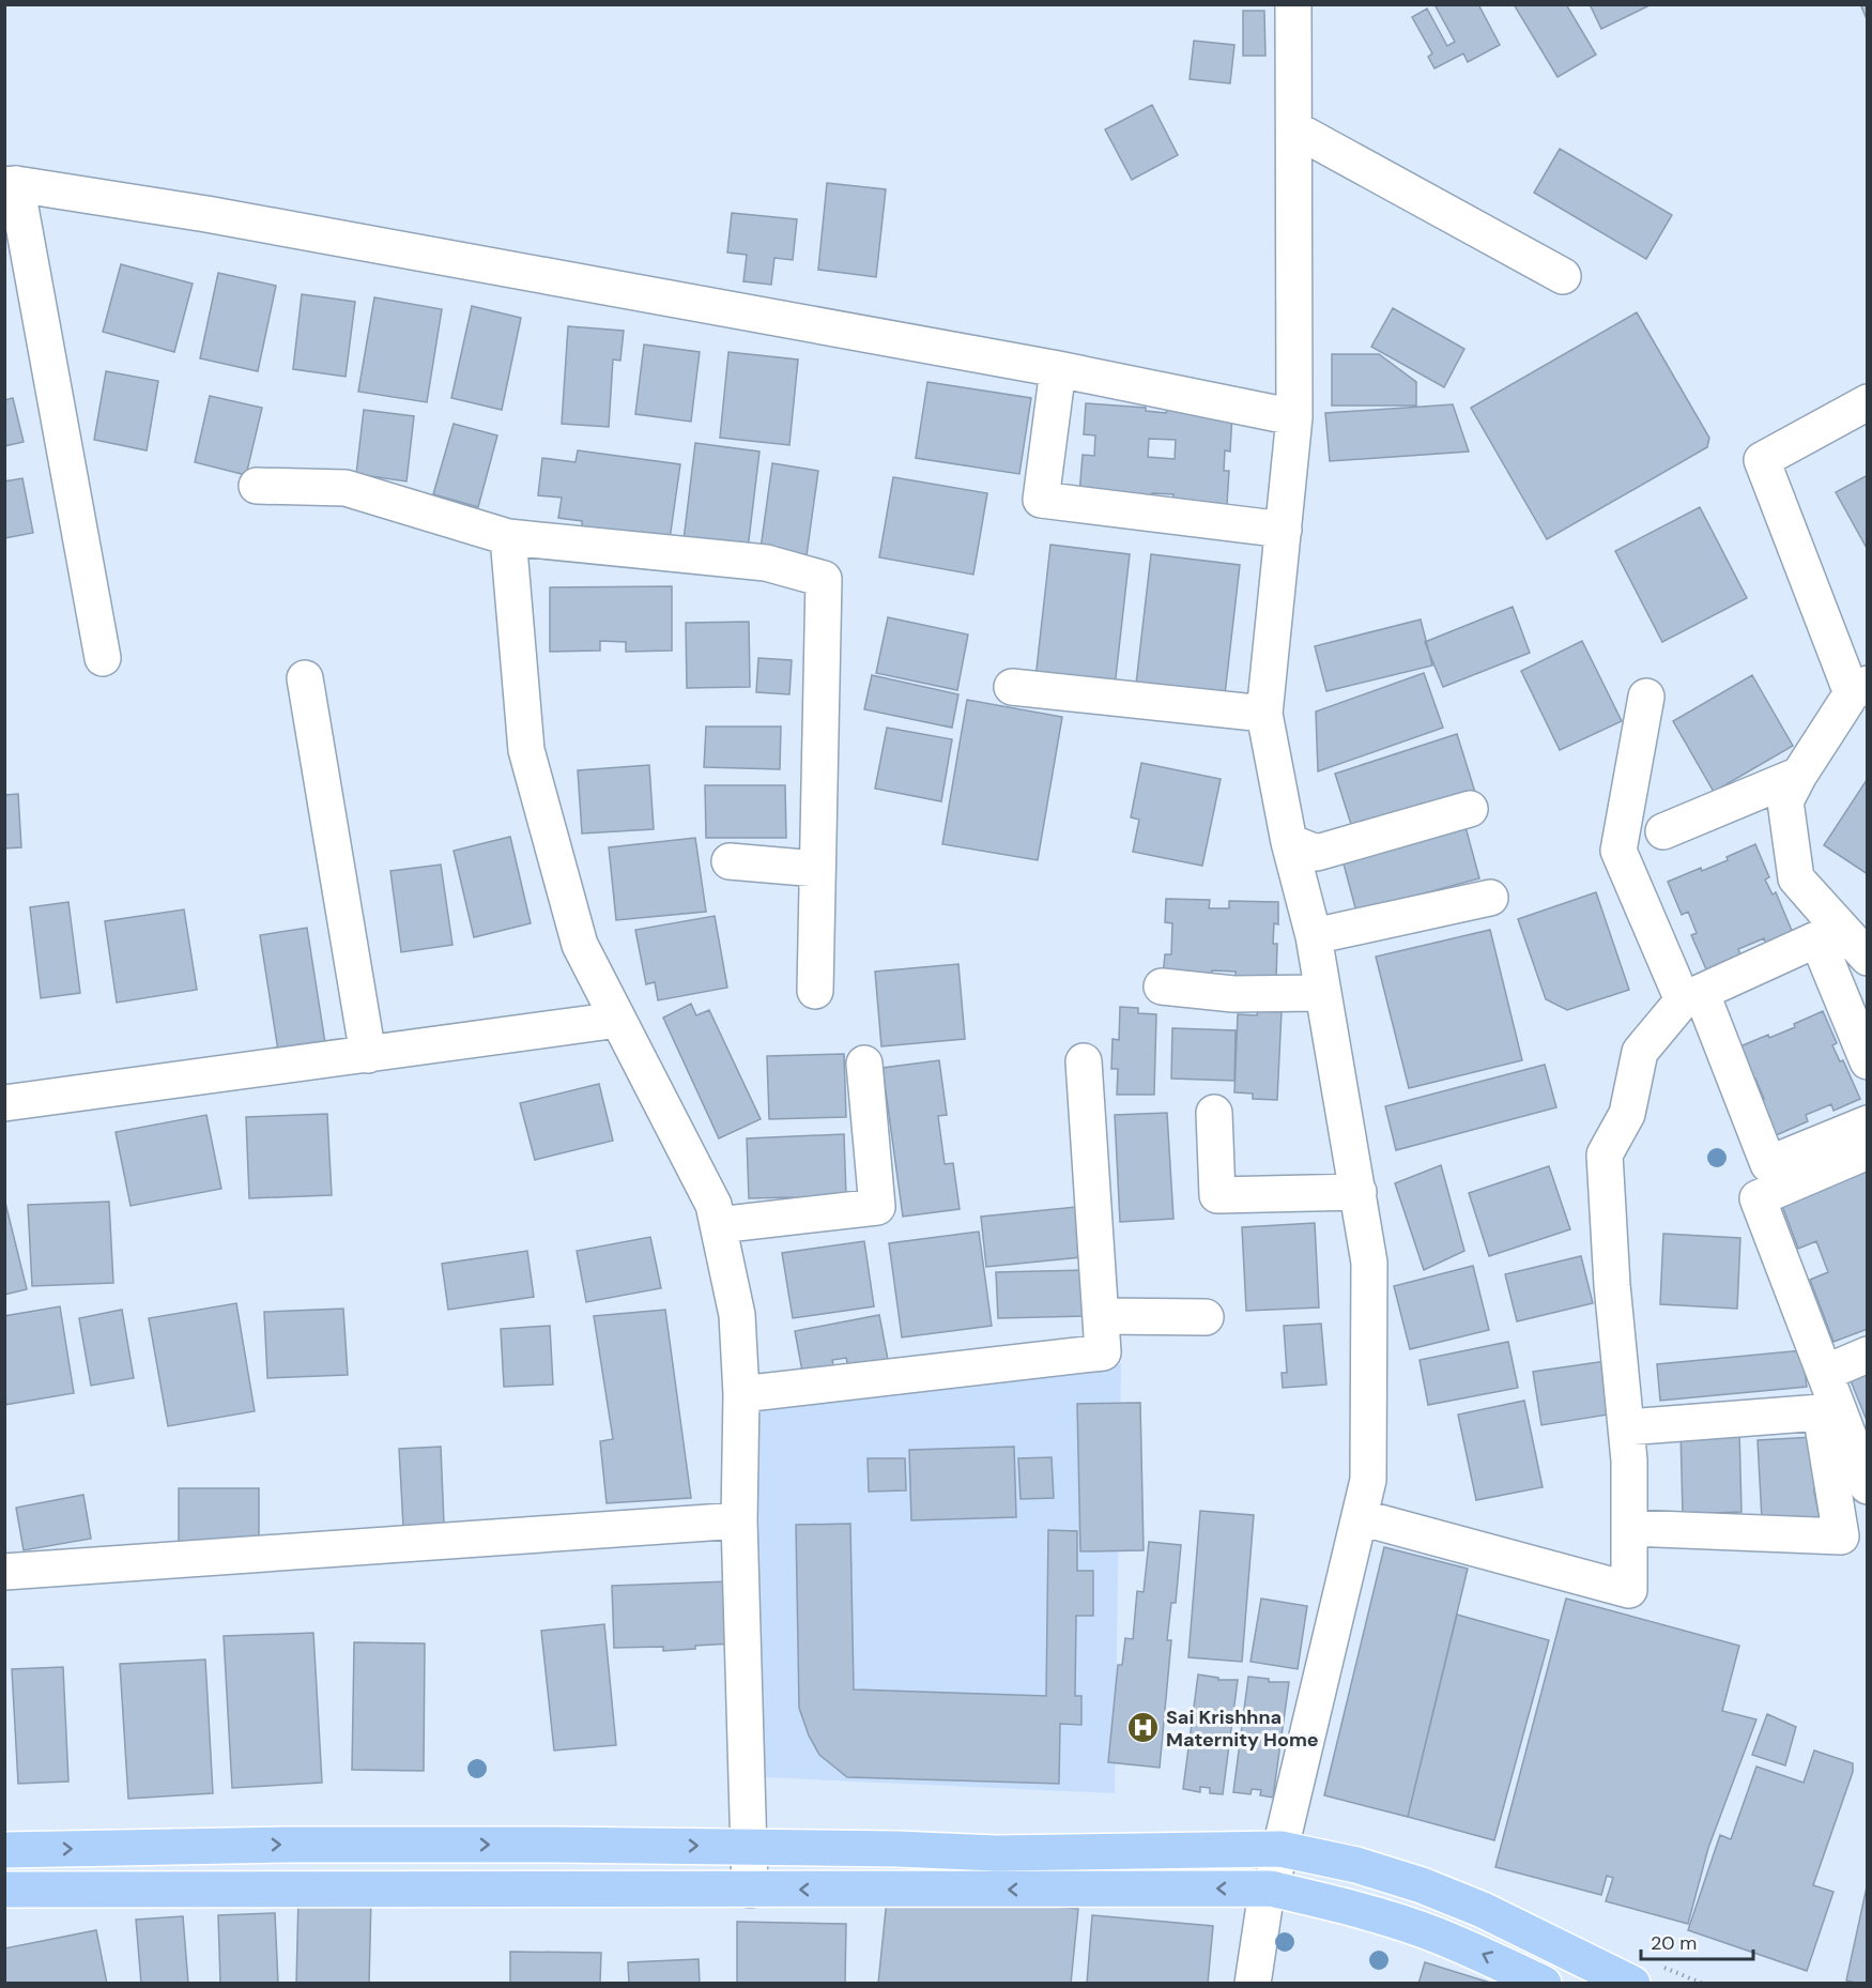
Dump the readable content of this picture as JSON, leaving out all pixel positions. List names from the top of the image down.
{
  "places": {
    "hospital": ["Sai Krishhna Maternity Home"]
  },
  "scale_bar": "20 m"
}
